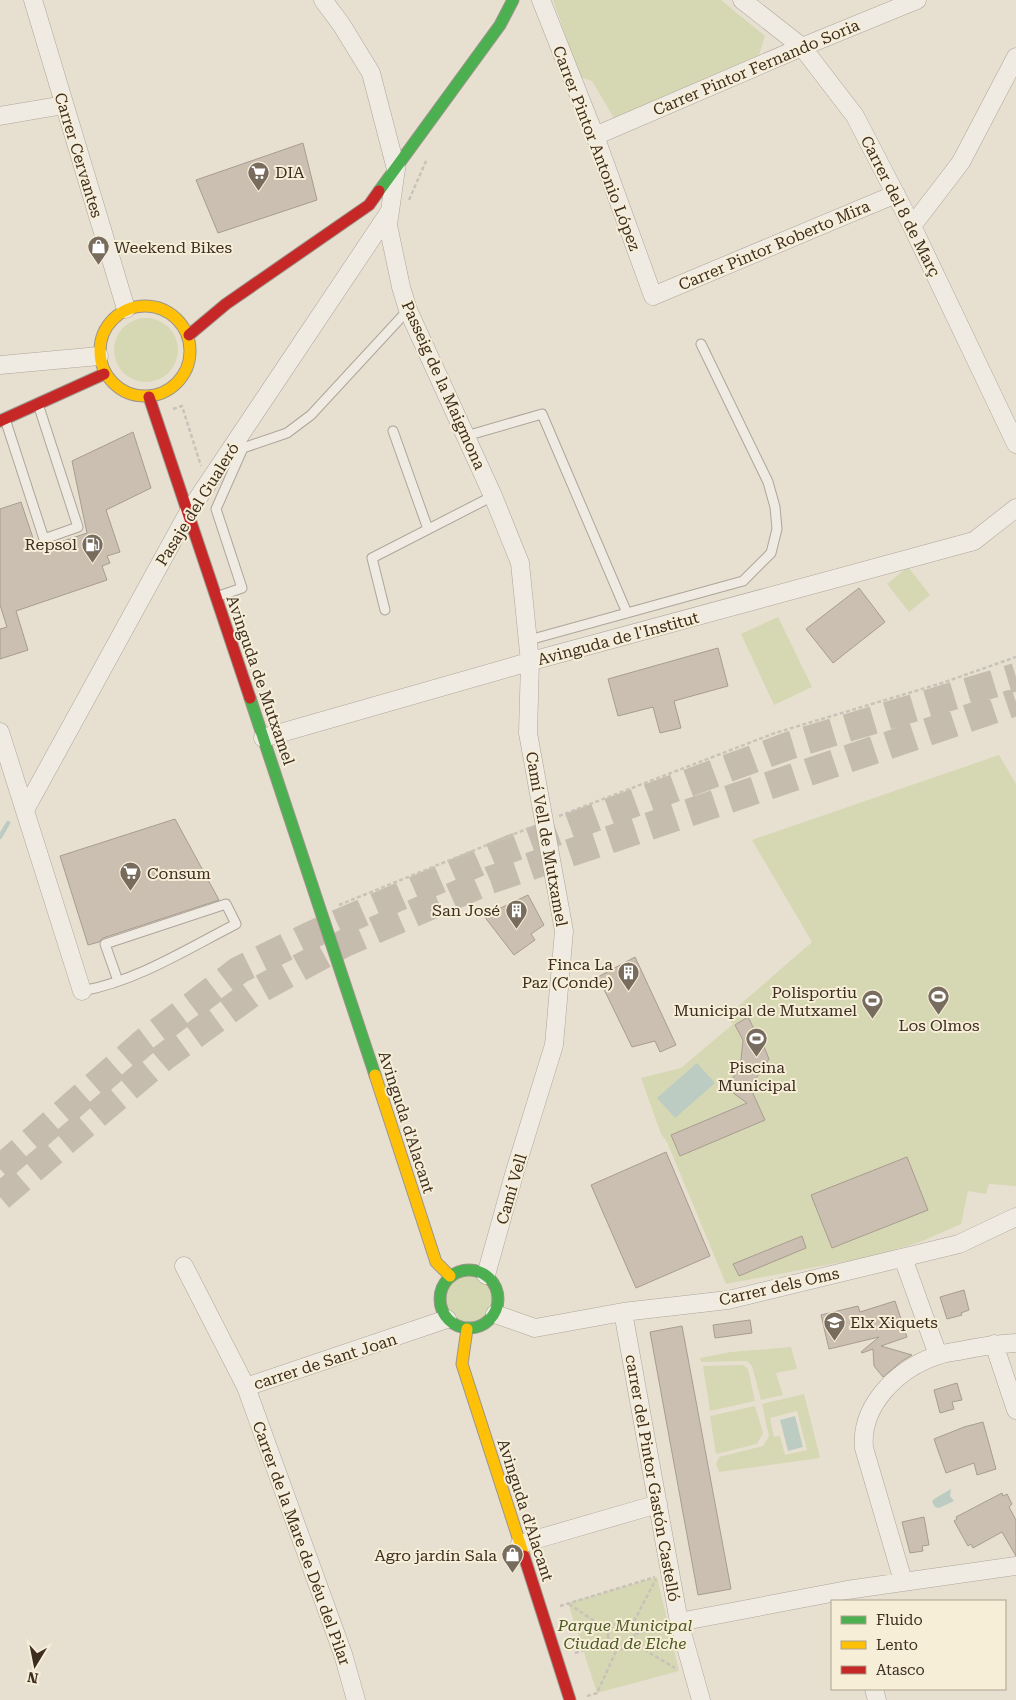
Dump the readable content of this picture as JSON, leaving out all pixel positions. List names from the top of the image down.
{
  "streets": {
    "street": [
      "Carrer Pintor Fernando Soria",
      "Carrer Pintor Antonio López",
      "Carrer Cervantes",
      "Carrer del 8 de Març",
      "Carrer Pintor Roberto Mira",
      "Passeig de la Maigmona",
      "Pasaje del Gualeró",
      "Avinguda de l'Institut",
      "Avinguda de Mutxamel",
      "Camí Vell de Mutxamel",
      "Avinguda d'Alacant",
      "Camí Vell",
      "Carrer dels Oms",
      "carrer de Sant Joan",
      "carrer del Pintor Gastón Castelló",
      "Carrer de la Mare de Déu del Pilar"
    ]
  },
  "crossings": [
    ["Carrer Pintor Fernando Soria", "Carrer Pintor Antonio López"],
    ["Carrer Pintor Fernando Soria", "Carrer del 8 de Març"],
    ["Carrer Pintor Antonio López", "Carrer Pintor Roberto Mira"],
    ["Carrer Cervantes", "Avinguda de Mutxamel"],
    ["Carrer del 8 de Març", "Carrer Pintor Roberto Mira"],
    ["Passeig de la Maigmona", "Pasaje del Gualeró"],
    ["Passeig de la Maigmona", "Avinguda de l'Institut"],
    ["Passeig de la Maigmona", "Camí Vell de Mutxamel"],
    ["Pasaje del Gualeró", "Avinguda de Mutxamel"],
    ["Avinguda de l'Institut", "Avinguda de Mutxamel"],
    ["Avinguda de l'Institut", "Camí Vell de Mutxamel"],
    ["Avinguda de Mutxamel", "Avinguda d'Alacant"],
    ["Camí Vell de Mutxamel", "Camí Vell"],
    ["Avinguda d'Alacant", "Camí Vell"],
    ["Avinguda d'Alacant", "Carrer dels Oms"],
    ["Avinguda d'Alacant", "carrer de Sant Joan"],
    ["Camí Vell", "Carrer dels Oms"],
    ["Camí Vell", "carrer de Sant Joan"],
    ["Carrer dels Oms", "carrer de Sant Joan"],
    ["Carrer dels Oms", "carrer del Pintor Gastón Castelló"],
    ["carrer de Sant Joan", "Carrer de la Mare de Déu del Pilar"]
  ],
  "parks": ["Parque Municipal Ciudad de Elche"],
  "places": {
    "supermarket": ["DIA", "Consum"],
    "shop": ["Weekend Bikes", "Agro jardín Sala"],
    "fuel station": ["Repsol"],
    "building": ["San José", "Finca La Paz (Conde)"],
    "sports": ["Los Olmos", "Polisportiu Municipal de Mutxamel", "Piscina Municipal"],
    "school or university": ["Elx Xiquets"]
  },
  "legend": ["Fluido", "Lento", "Atasco"],
  "north": "bottom"
}
